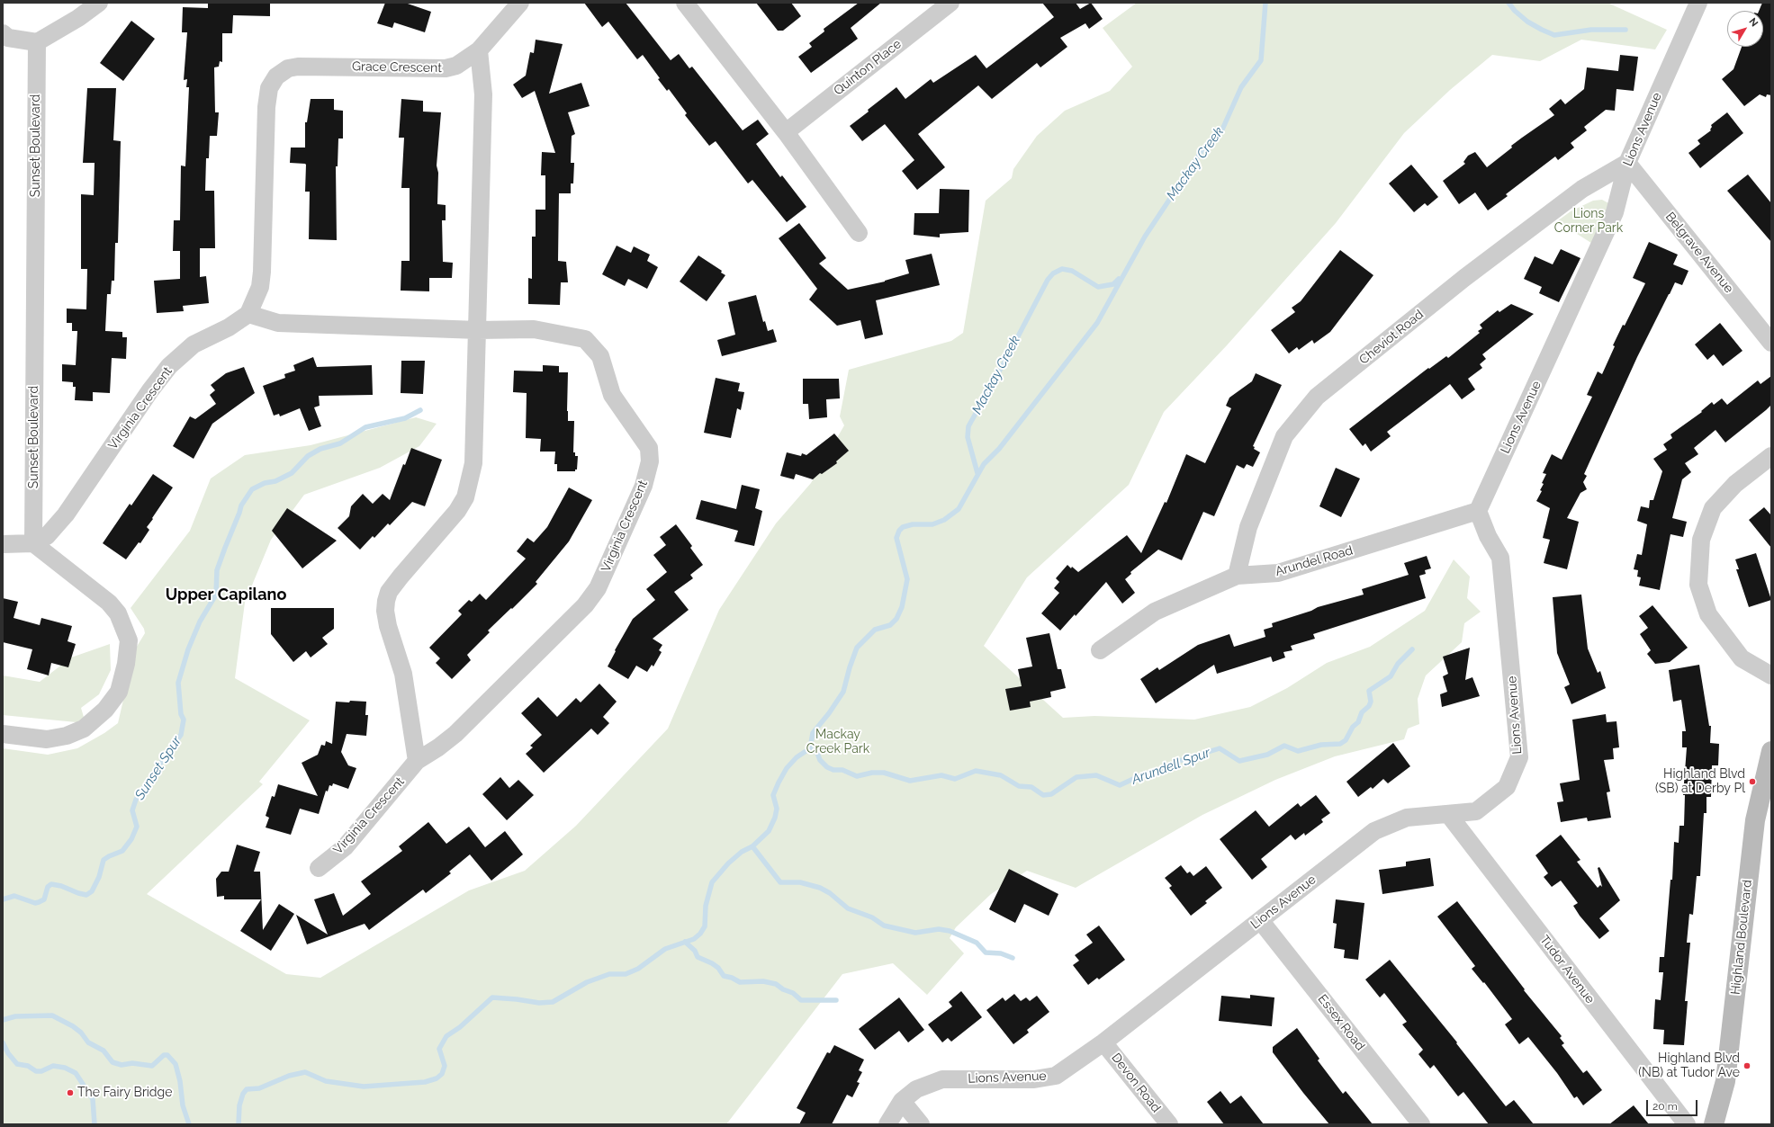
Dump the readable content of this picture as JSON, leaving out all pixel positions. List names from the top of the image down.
{
  "streets": {
    "street": [
      "Grace Crescent",
      "Quinton Place",
      "Lions Avenue",
      "Sunset Boulevard",
      "Belgrave Avenue",
      "Cheviot Road",
      "Virginia Crescent",
      "Arundel Road",
      "Highland Boulevard",
      "Tudor Avenue",
      "Essex Road",
      "Devon Road"
    ]
  },
  "crossings": [
    ["Grace Crescent", "Virginia Crescent"],
    ["Lions Avenue", "Belgrave Avenue"],
    ["Lions Avenue", "Cheviot Road"],
    ["Lions Avenue", "Arundel Road"],
    ["Lions Avenue", "Tudor Avenue"],
    ["Lions Avenue", "Essex Road"],
    ["Lions Avenue", "Devon Road"],
    ["Sunset Boulevard", "Virginia Crescent"],
    ["Belgrave Avenue", "Cheviot Road"],
    ["Cheviot Road", "Arundel Road"]
  ],
  "districts": ["Upper Capilano"],
  "water": ["Mackay Creek", "Arundell Spur", "Sunset Spur"],
  "parks": ["Lions Corner Park", "Mackay Creek Park"],
  "places": ["Highland Blvd (SB) at Derby Pl", "Highland Blvd (NB) at Tudor Ave", "The Fairy Bridge"],
  "scale_bar": "20 m",
  "north": "top right"
}
